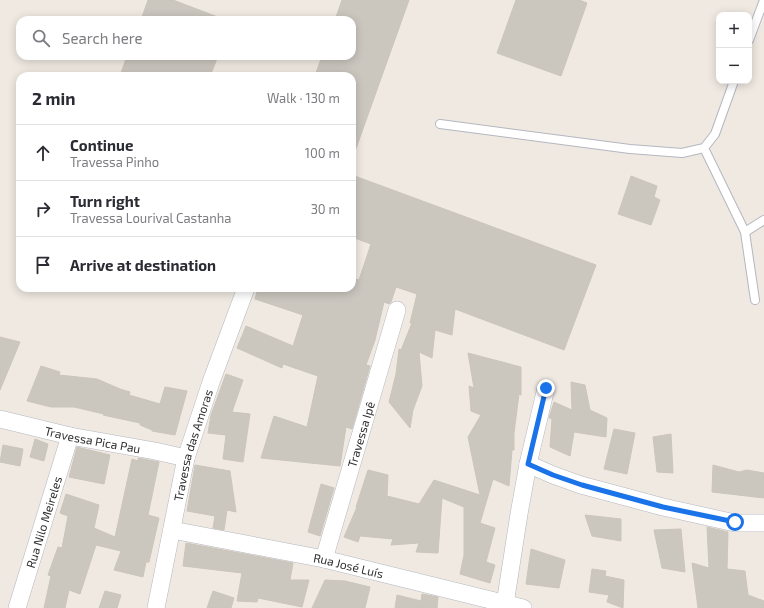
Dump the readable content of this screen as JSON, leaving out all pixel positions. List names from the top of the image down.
{
  "streets": {
    "street": [
      "Travessa Ipê",
      "Travessa Pica Pau",
      "Travessa das Amoras",
      "Rua Nilo Meireles",
      "Rua José Luís"
    ]
  },
  "crossings": [
    ["Travessa Ipê", "Rua José Luís"],
    ["Travessa Pica Pau", "Travessa das Amoras"],
    ["Travessa Pica Pau", "Rua Nilo Meireles"],
    ["Travessa das Amoras", "Rua José Luís"]
  ],
  "page": {
    "map_buttons": ["+", "−"],
    "search": "Search here",
    "heading": ["2 min", "Walk · 130 m"],
    "list": [
      ["Continue", "Travessa Pinho", "100 m"],
      ["Turn right", "Travessa Lourival Castanha", "30 m"],
      "Arrive at destination"
    ]
  }
}
